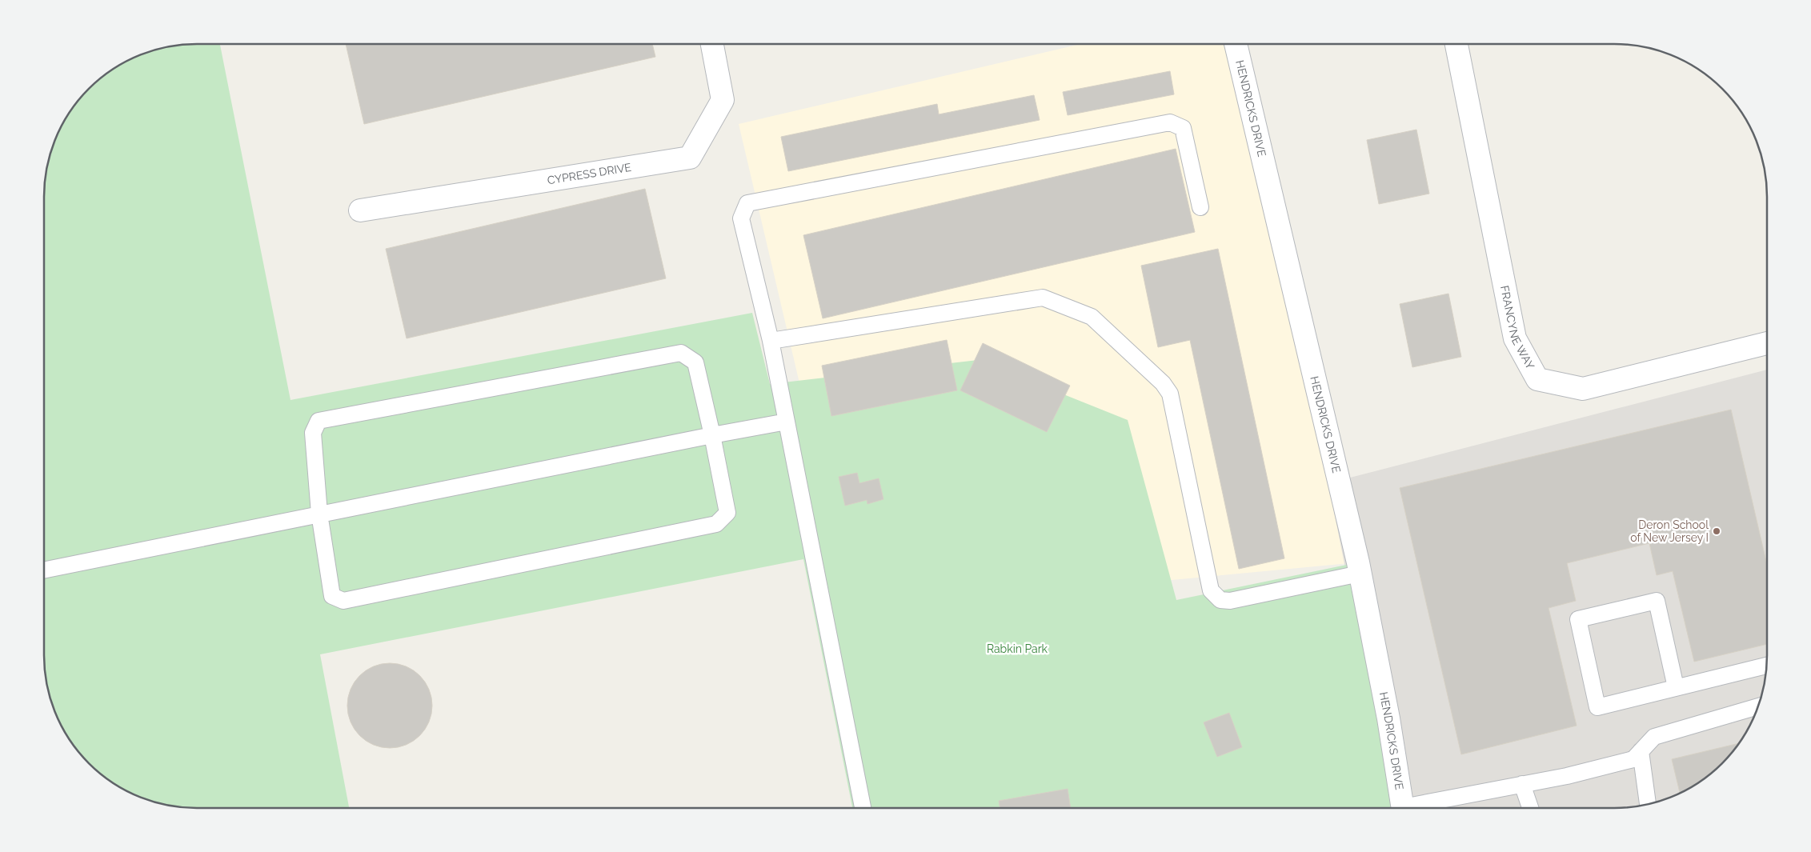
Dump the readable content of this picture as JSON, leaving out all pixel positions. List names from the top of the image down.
{
  "streets": {
    "street": ["HENDRICKS DRIVE", "CYPRESS DRIVE", "FRANCYNE WAY"]
  },
  "parks": ["Rabkin Park"],
  "places": ["Deron School of New Jersey I"]
}
